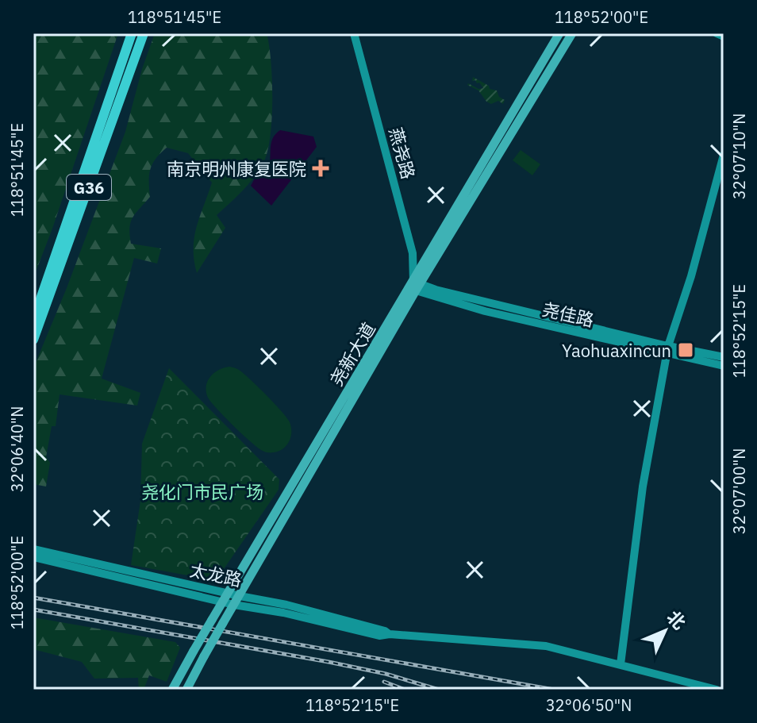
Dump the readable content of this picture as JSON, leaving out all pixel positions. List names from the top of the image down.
{
  "streets": {
    "highway": ["G36"],
    "main road": ["尧新大道"],
    "street": ["燕尧路", "尧佳路", "太龙路"]
  },
  "crossings": [
    ["燕尧路", "尧佳路"],
    ["燕尧路", "尧新大道"],
    ["尧佳路", "尧新大道"],
    ["尧新大道", "太龙路"]
  ],
  "parks": ["尧化门市民广场"],
  "places": {
    "health": ["南京明州康复医院"],
    "transit": ["Yaohuaxincun"]
  },
  "north": "top right",
  "coordinates": [
    "118°51'45\"E",
    "118°52'00\"E",
    "32°07'10\"N",
    "118°52'15\"E",
    "32°06'40\"N",
    "32°07'00\"N",
    "32°06'50\"N"
  ]
}
